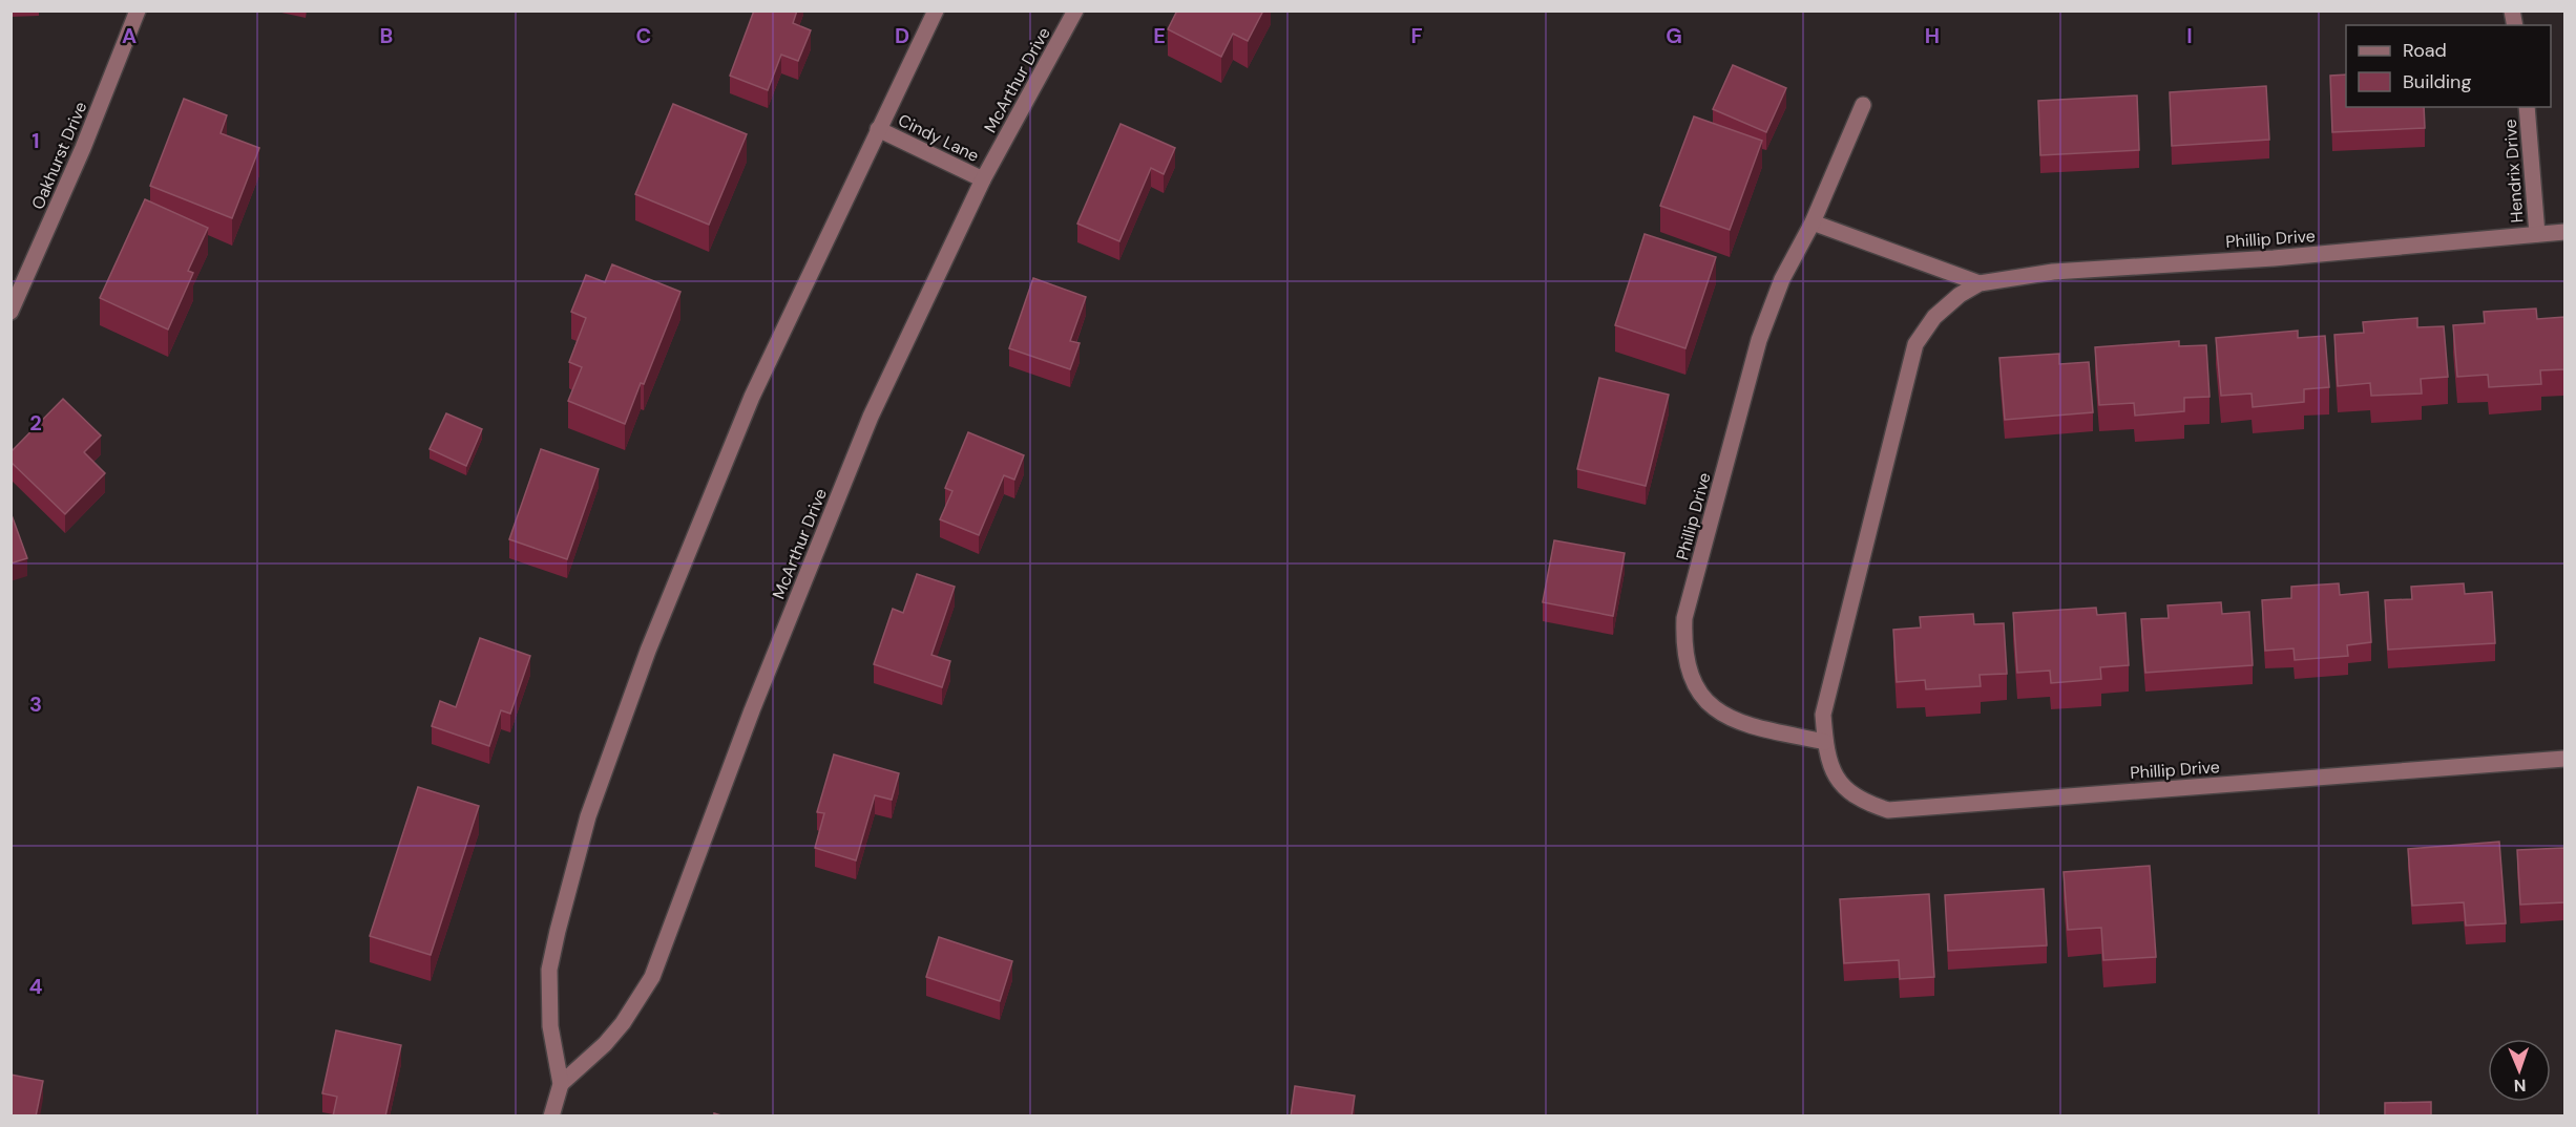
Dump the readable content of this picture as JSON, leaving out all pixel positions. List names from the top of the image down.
{
  "streets": {
    "street": [
      "McArthur Drive",
      "Cindy Lane",
      "Oakhurst Drive",
      "Hendrix Drive",
      "Phillip Drive"
    ]
  },
  "crossings": [
    ["McArthur Drive", "Cindy Lane"],
    ["Hendrix Drive", "Phillip Drive"]
  ],
  "legend": ["Road", "Building"],
  "north": "bottom",
  "grid": {
    "columns": [
      "A",
      "B",
      "C",
      "D",
      "E",
      "F",
      "G",
      "H",
      "I"
    ],
    "rows": [
      "1",
      "2",
      "3",
      "4"
    ]
  }
}
